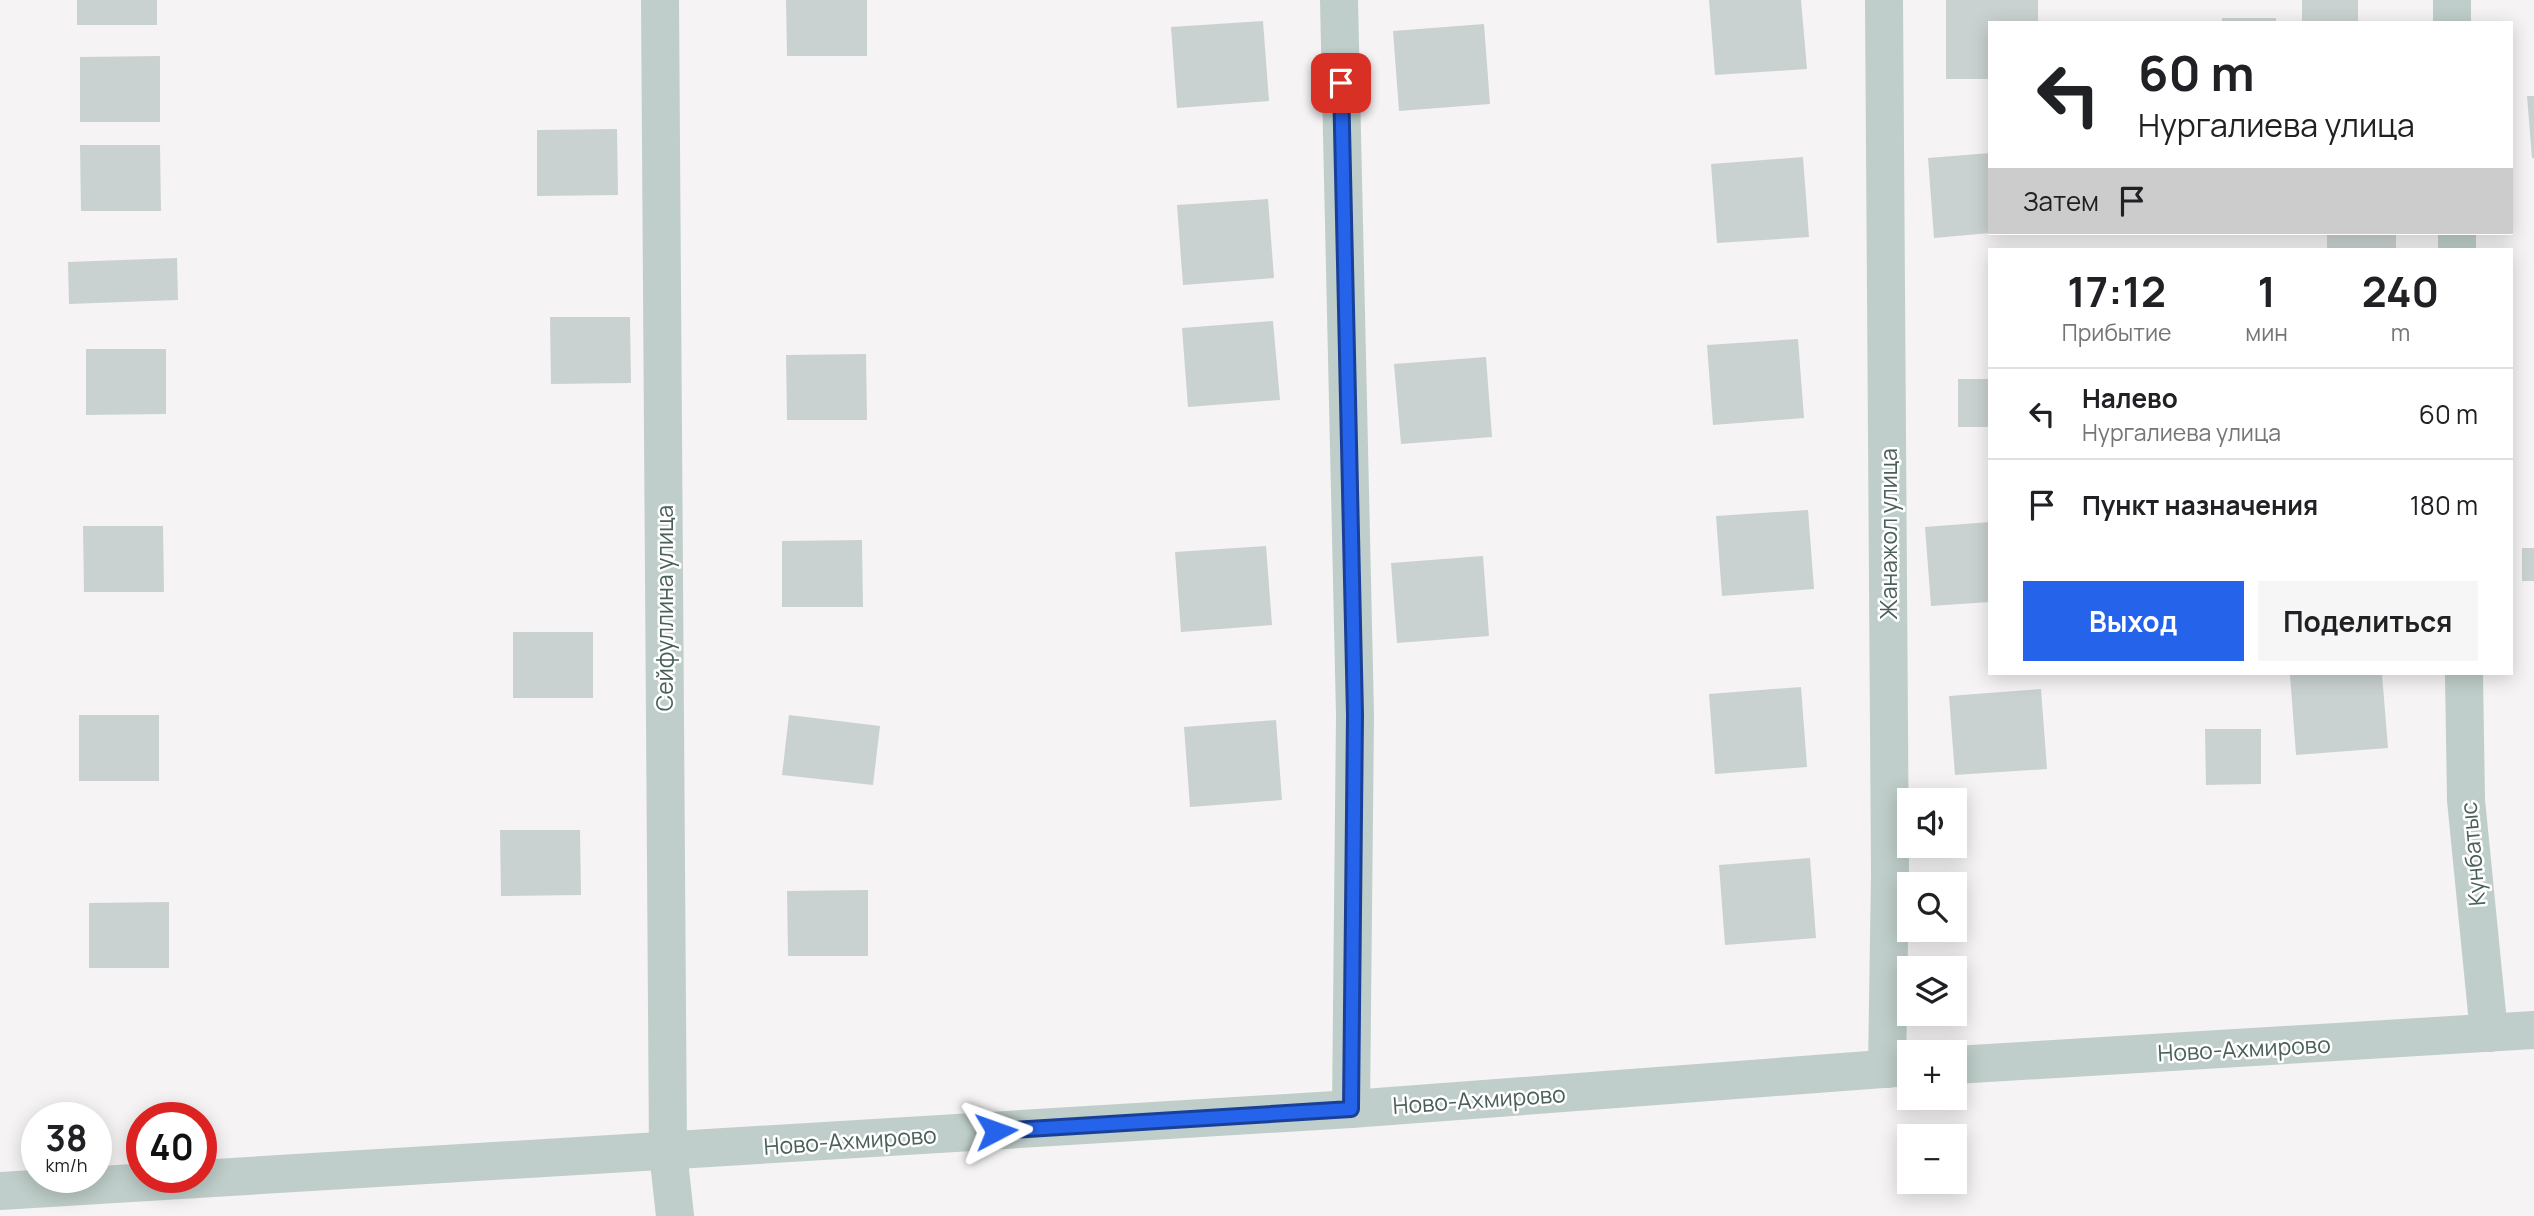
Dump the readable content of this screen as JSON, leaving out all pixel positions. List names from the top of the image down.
{
  "streets": {
    "street": [
      "Жанажол улица",
      "Сейфуллина улица",
      "Кунбатыс",
      "Ново-Ахмирово"
    ]
  },
  "crossings": [
    ["Сейфуллина улица", "Ново-Ахмирово"],
    ["Кунбатыс", "Ново-Ахмирово"]
  ],
  "page": {
    "turn": ["60 m", "Нургалиева улица"],
    "then": "Затем",
    "eta": [
      "17:12",
      "Прибытие",
      "1",
      "мин",
      "240",
      "m"
    ],
    "list": [
      {
        "name": "Налево",
        "note": "Нургалиева улица",
        "value": "60 m"
      },
      {
        "name": "Пункт назначения",
        "value": "180 m"
      }
    ],
    "buttons": ["Выход", "Поделиться"],
    "map_buttons": ["+", "−"],
    "speed": "38 km/h",
    "limit": "40"
  }
}
